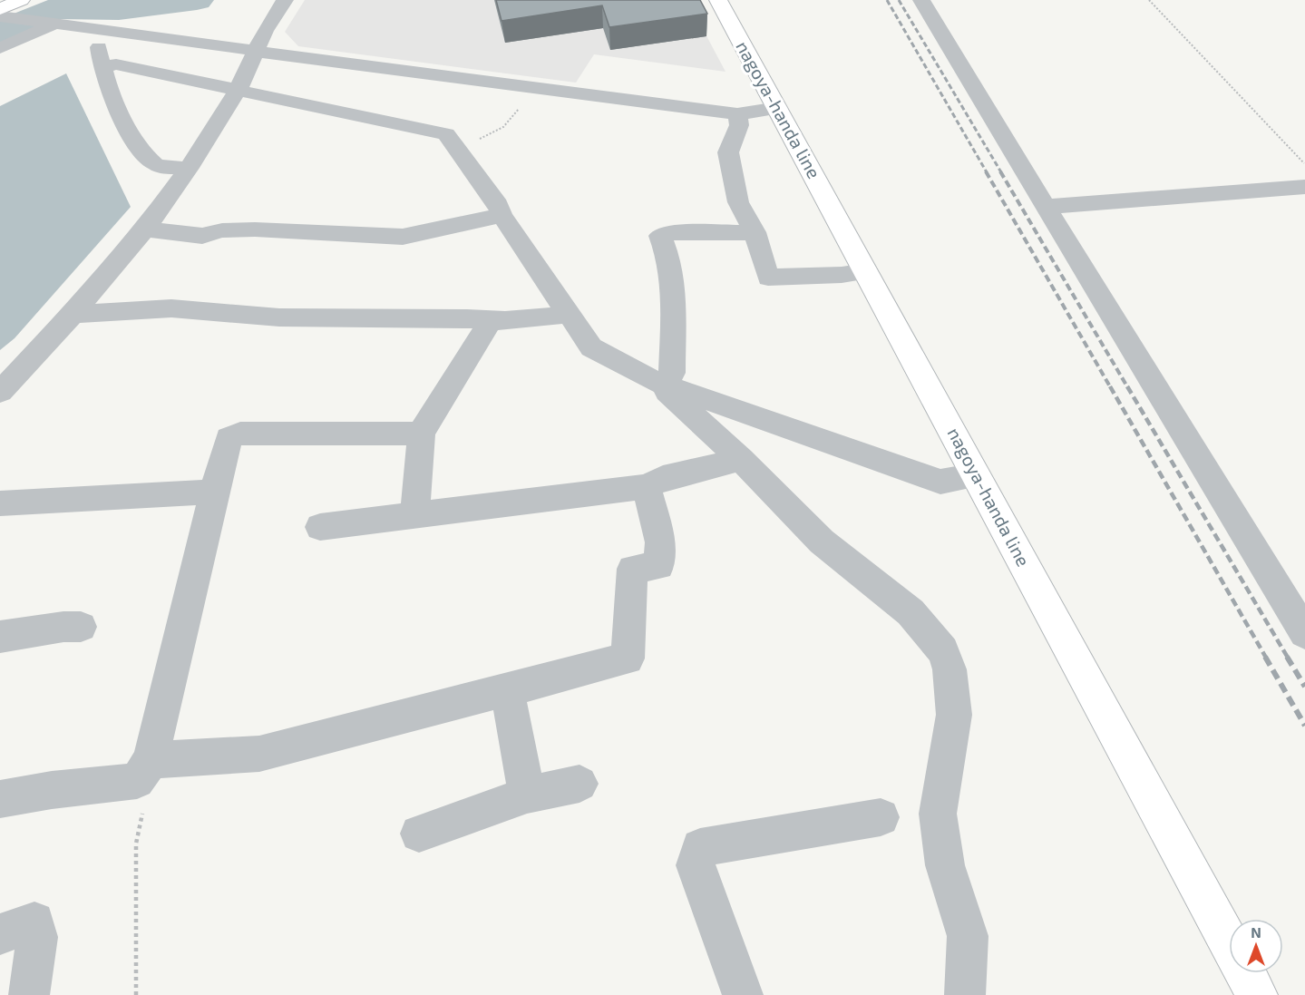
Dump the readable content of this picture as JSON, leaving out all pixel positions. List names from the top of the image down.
{
  "streets": {
    "main road": ["nagoya-handa line"]
  },
  "north": "top"
}
